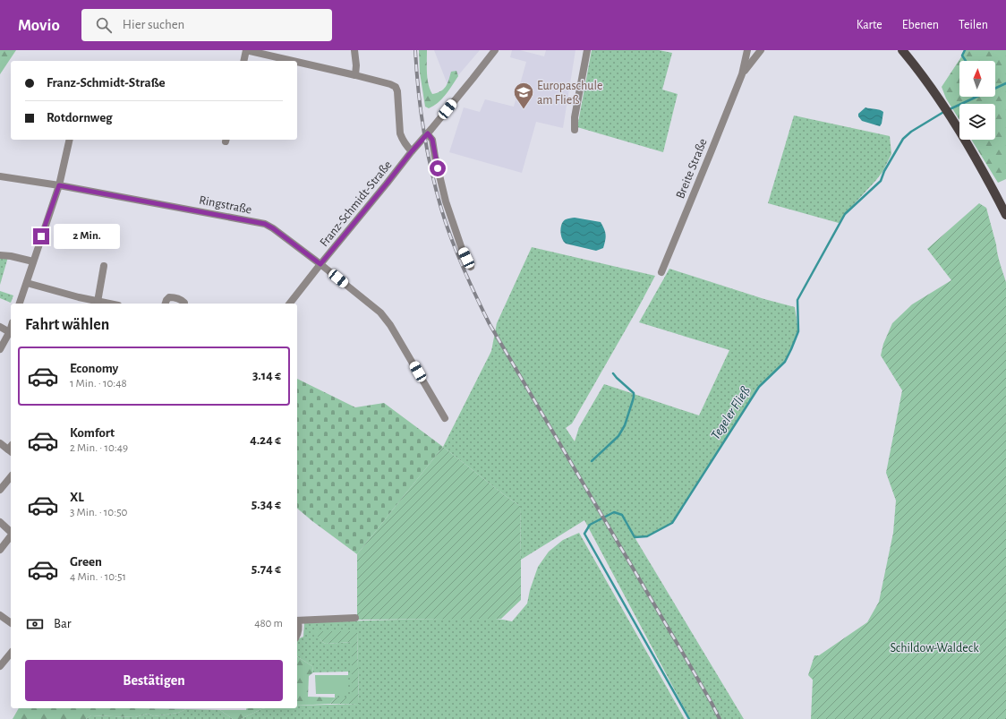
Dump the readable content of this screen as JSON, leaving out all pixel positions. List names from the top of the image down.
{
  "streets": {
    "street": ["Breite Straße", "Franz-Schmidt-Straße", "Ringstraße"]
  },
  "crossings": [
    ["Franz-Schmidt-Straße", "Ringstraße"]
  ],
  "water": ["Tegeler Fließ"],
  "parks": ["Schildow-Waldeck"],
  "places": {
    "school or university": ["Europaschule am Fließ"]
  },
  "north": "top",
  "page": {
    "header": "Movio",
    "search": "Hier suchen",
    "nav": ["Karte", "Ebenen", "Teilen"],
    "banner": ["Franz-Schmidt-Straße", "Rotdornweg"],
    "bubble": "2 Min.",
    "heading": "Fahrt wählen",
    "list": [
      {
        "name": "Economy",
        "note": "1 Min. · 10:48",
        "value": "3.14 €"
      },
      {
        "name": "Komfort",
        "note": "2 Min. · 10:49",
        "value": "4.24 €"
      },
      {
        "name": "XL",
        "note": "3 Min. · 10:50",
        "value": "5.34 €"
      },
      {
        "name": "Green",
        "note": "4 Min. · 10:51",
        "value": "5.74 €"
      }
    ],
    "pay": ["Bar", "480 m"],
    "buttons": "Bestätigen"
  }
}
